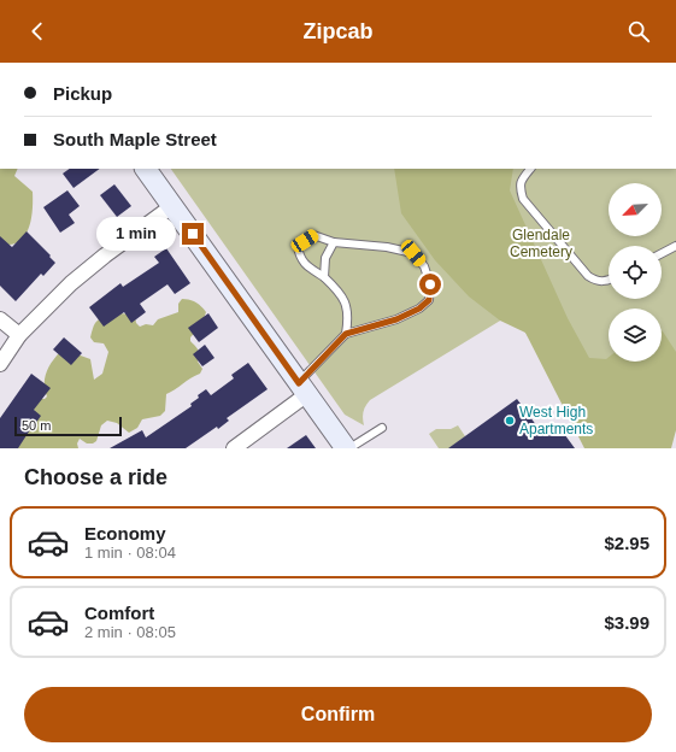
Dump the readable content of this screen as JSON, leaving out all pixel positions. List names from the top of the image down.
{
  "parks": ["Glendale Cemetery"],
  "places": ["West High Apartments"],
  "scale_bar": "50 m",
  "north": "bottom left",
  "page": {
    "header": "Zipcab",
    "banner": ["Pickup", "South Maple Street"],
    "bubble": "1 min",
    "scale": "50 m",
    "heading": "Choose a ride",
    "list": [
      {
        "name": "Economy",
        "note": "1 min · 08:04",
        "value": "$2.95"
      },
      {
        "name": "Comfort",
        "note": "2 min · 08:05",
        "value": "$3.99"
      }
    ],
    "buttons": "Confirm"
  }
}
